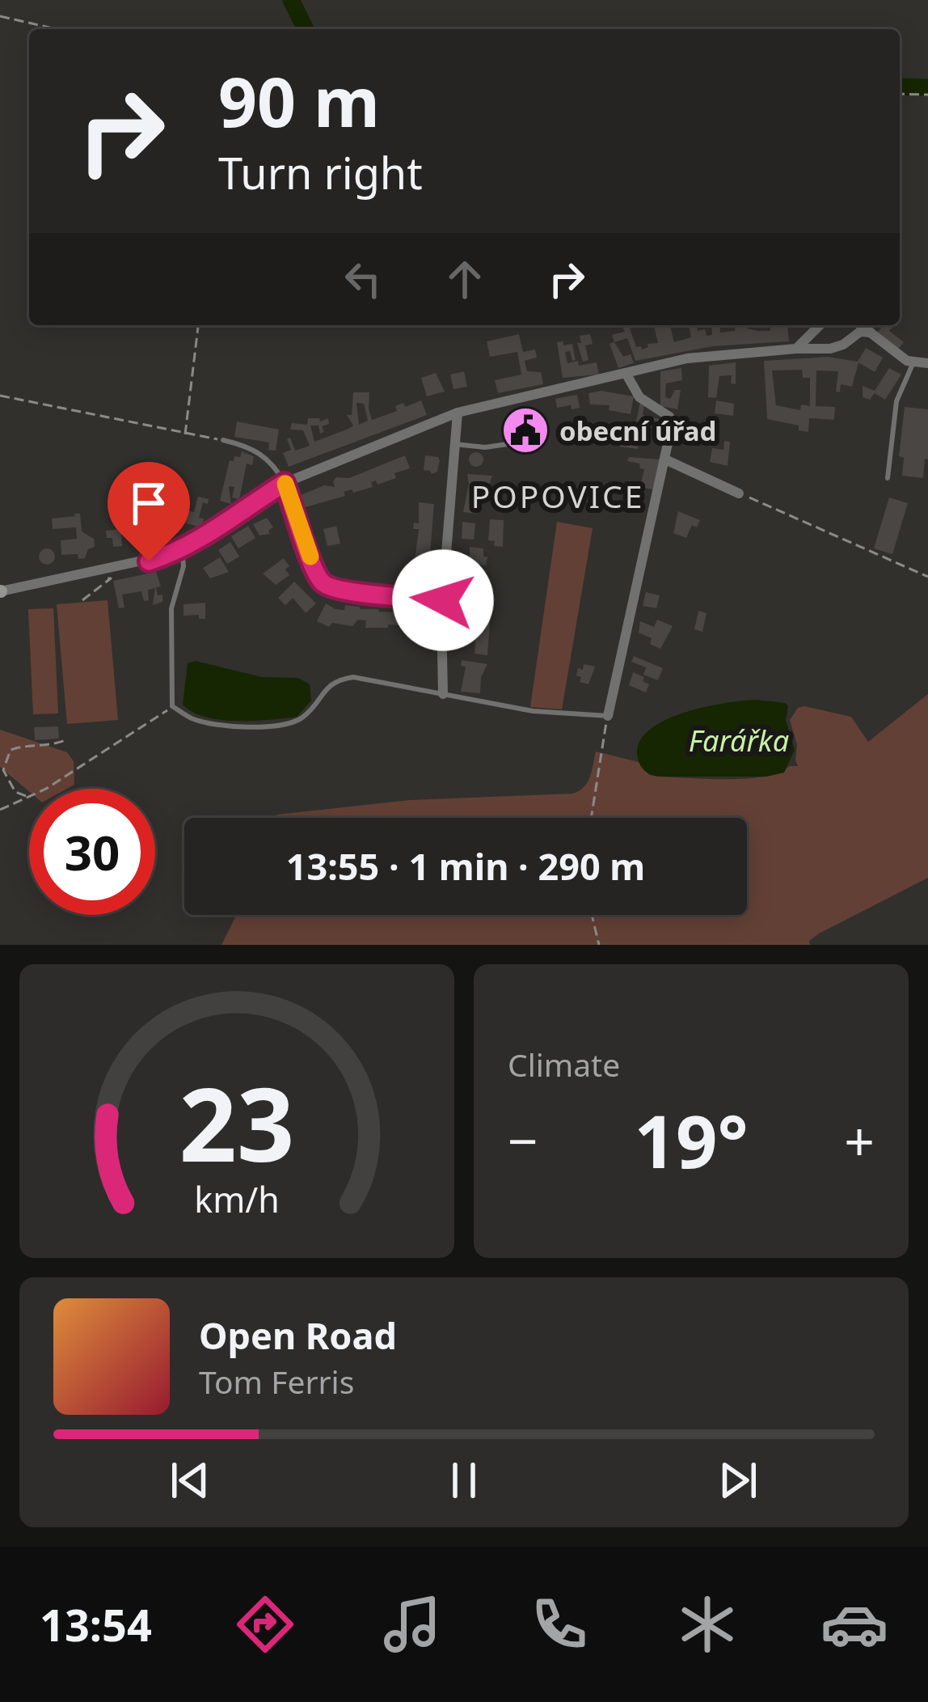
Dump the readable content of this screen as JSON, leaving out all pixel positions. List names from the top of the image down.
{
  "districts": ["POPOVICE"],
  "water": ["Farářka"],
  "places": {
    "public building": ["obecní úřad"]
  },
  "page": {
    "turn": ["90 m", "Turn right"],
    "limit": "30",
    "trip": "13:55 · 1 min · 290 m",
    "tile": "Climate",
    "heat": ["−", "19°", "+"],
    "song": ["Open Road", "Tom Ferris"],
    "tabs": "13:54",
    "gauge": ["23", "km/h"]
  }
}
